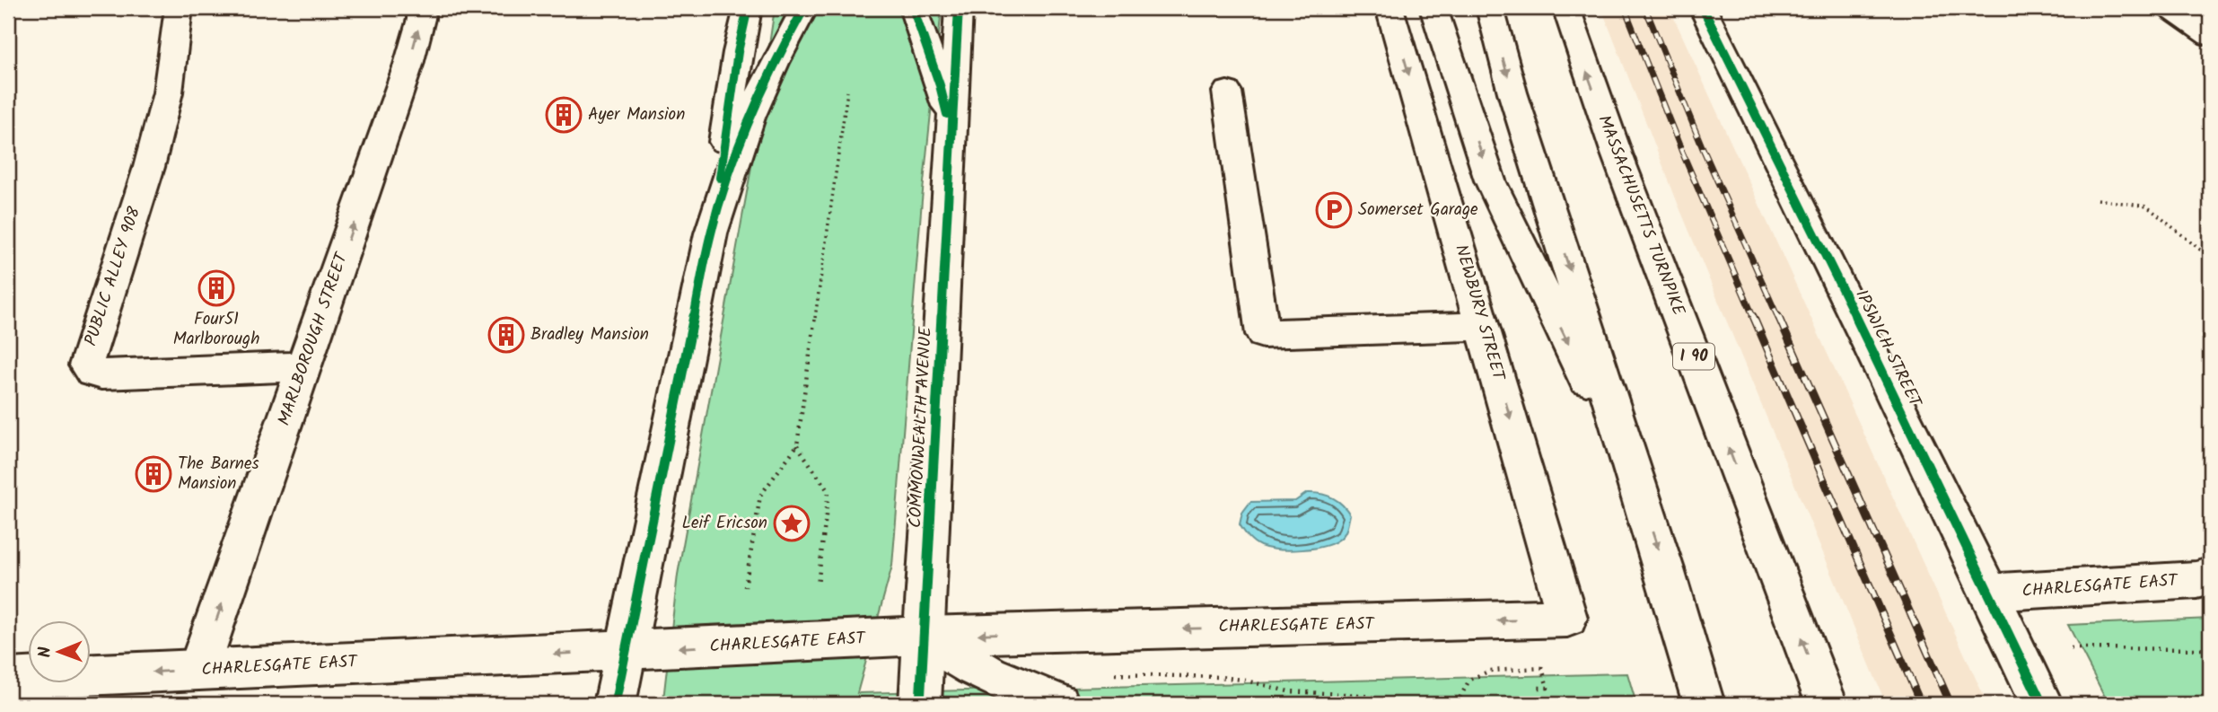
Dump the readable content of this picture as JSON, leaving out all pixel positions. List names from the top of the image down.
{
  "streets": {
    "main road": [
      "MASSACHUSETTS TURNPIKE",
      "PUBLIC ALLEY 908",
      "NEWBURY STREET",
      "MARLBOROUGH STREET",
      "IPSWICH STREET",
      "I 90",
      "COMMONWEALTH AVENUE",
      "CHARLESGATE EAST"
    ]
  },
  "crossings": [
    ["PUBLIC ALLEY 908", "MARLBOROUGH STREET"],
    ["NEWBURY STREET", "CHARLESGATE EAST"],
    ["MARLBOROUGH STREET", "CHARLESGATE EAST"],
    ["IPSWICH STREET", "CHARLESGATE EAST"],
    ["COMMONWEALTH AVENUE", "CHARLESGATE EAST"]
  ],
  "one_way": ["MARLBOROUGH STREET", "CHARLESGATE EAST"],
  "places": {
    "building": [
      "Ayer Mansion",
      "Four51 Marlborough",
      "Bradley Mansion",
      "The Barnes Mansion"
    ],
    "parking": ["Somerset Garage"],
    "place": ["Leif Ericson"]
  },
  "north": "left"
}
